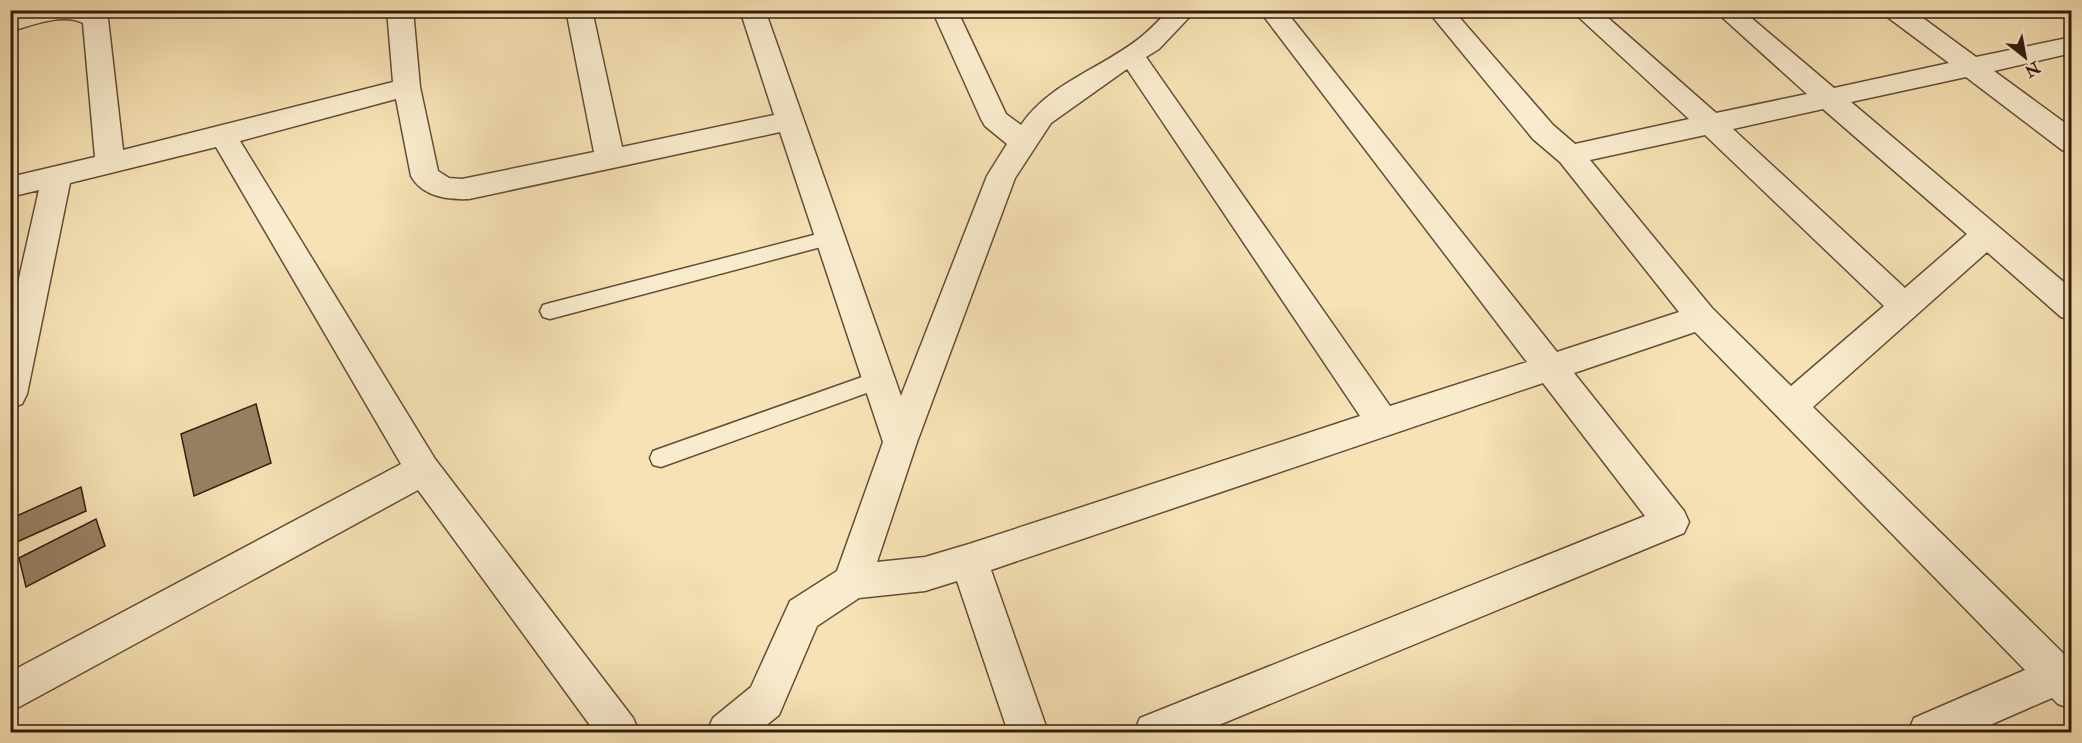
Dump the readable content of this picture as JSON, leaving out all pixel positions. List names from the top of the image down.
{
  "north": "bottom right"
}
